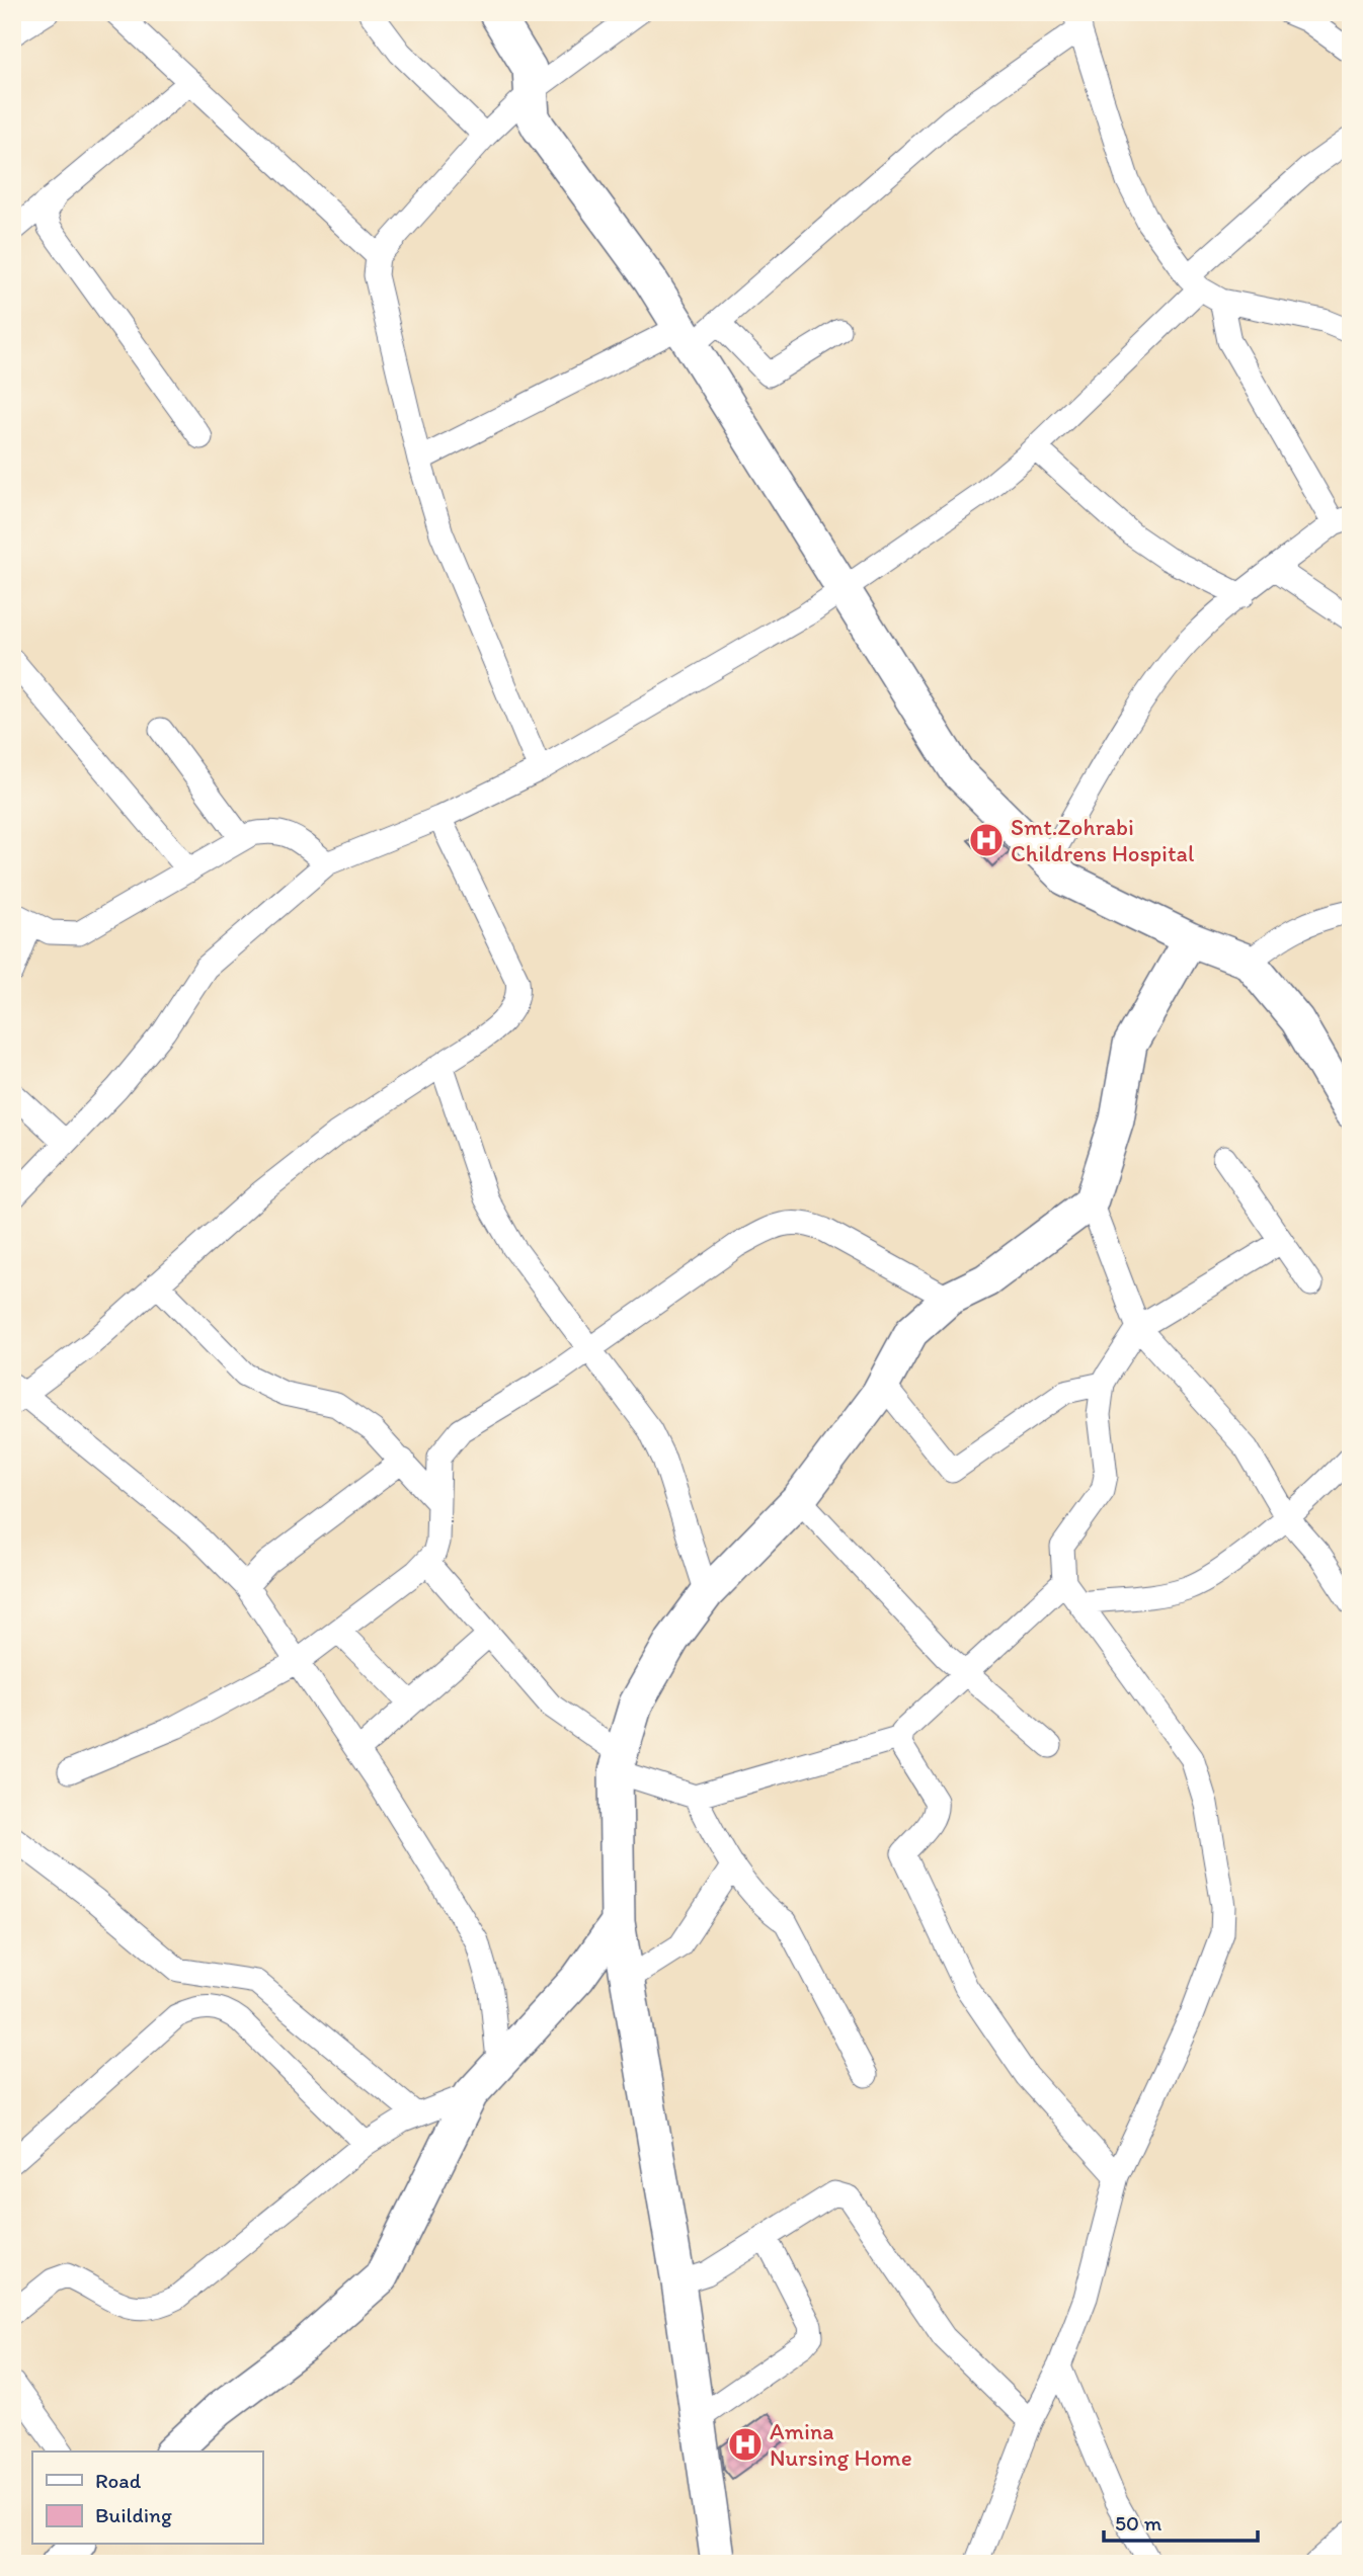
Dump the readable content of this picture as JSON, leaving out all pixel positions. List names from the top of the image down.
{
  "places": {
    "hospital": ["Smt.Zohrabi Childrens Hospital", "Amina Nursing Home"]
  },
  "legend": ["Road", "Building"],
  "scale_bar": "50 m"
}
